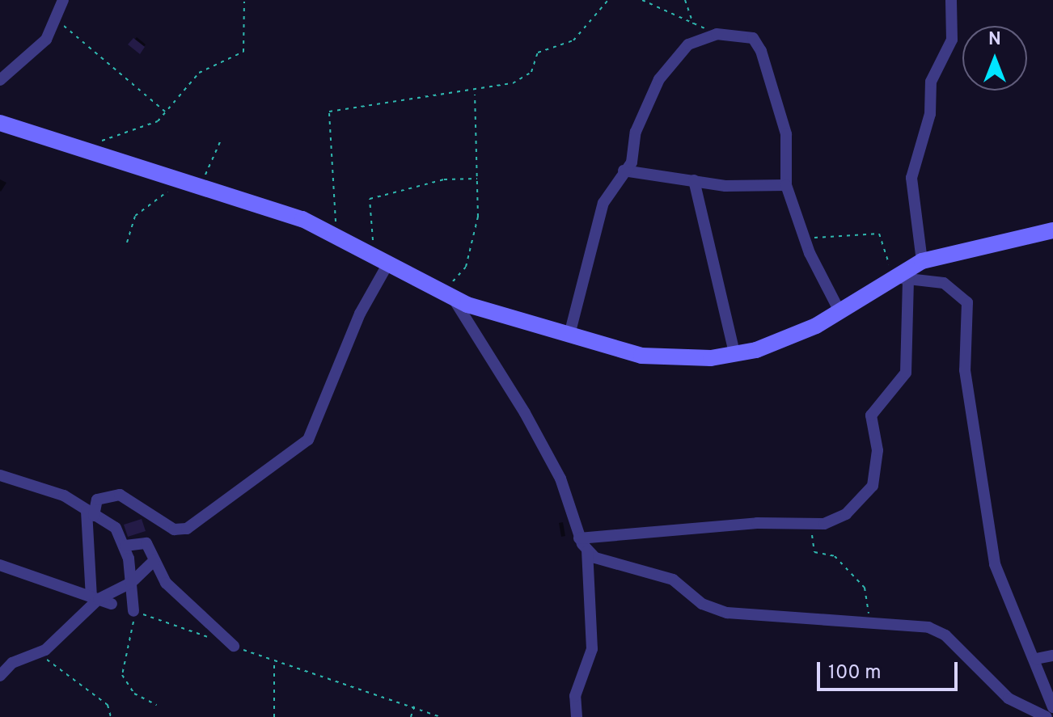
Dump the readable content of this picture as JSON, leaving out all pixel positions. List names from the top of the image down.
{
  "scale_bar": "100 m",
  "north": "top"
}
